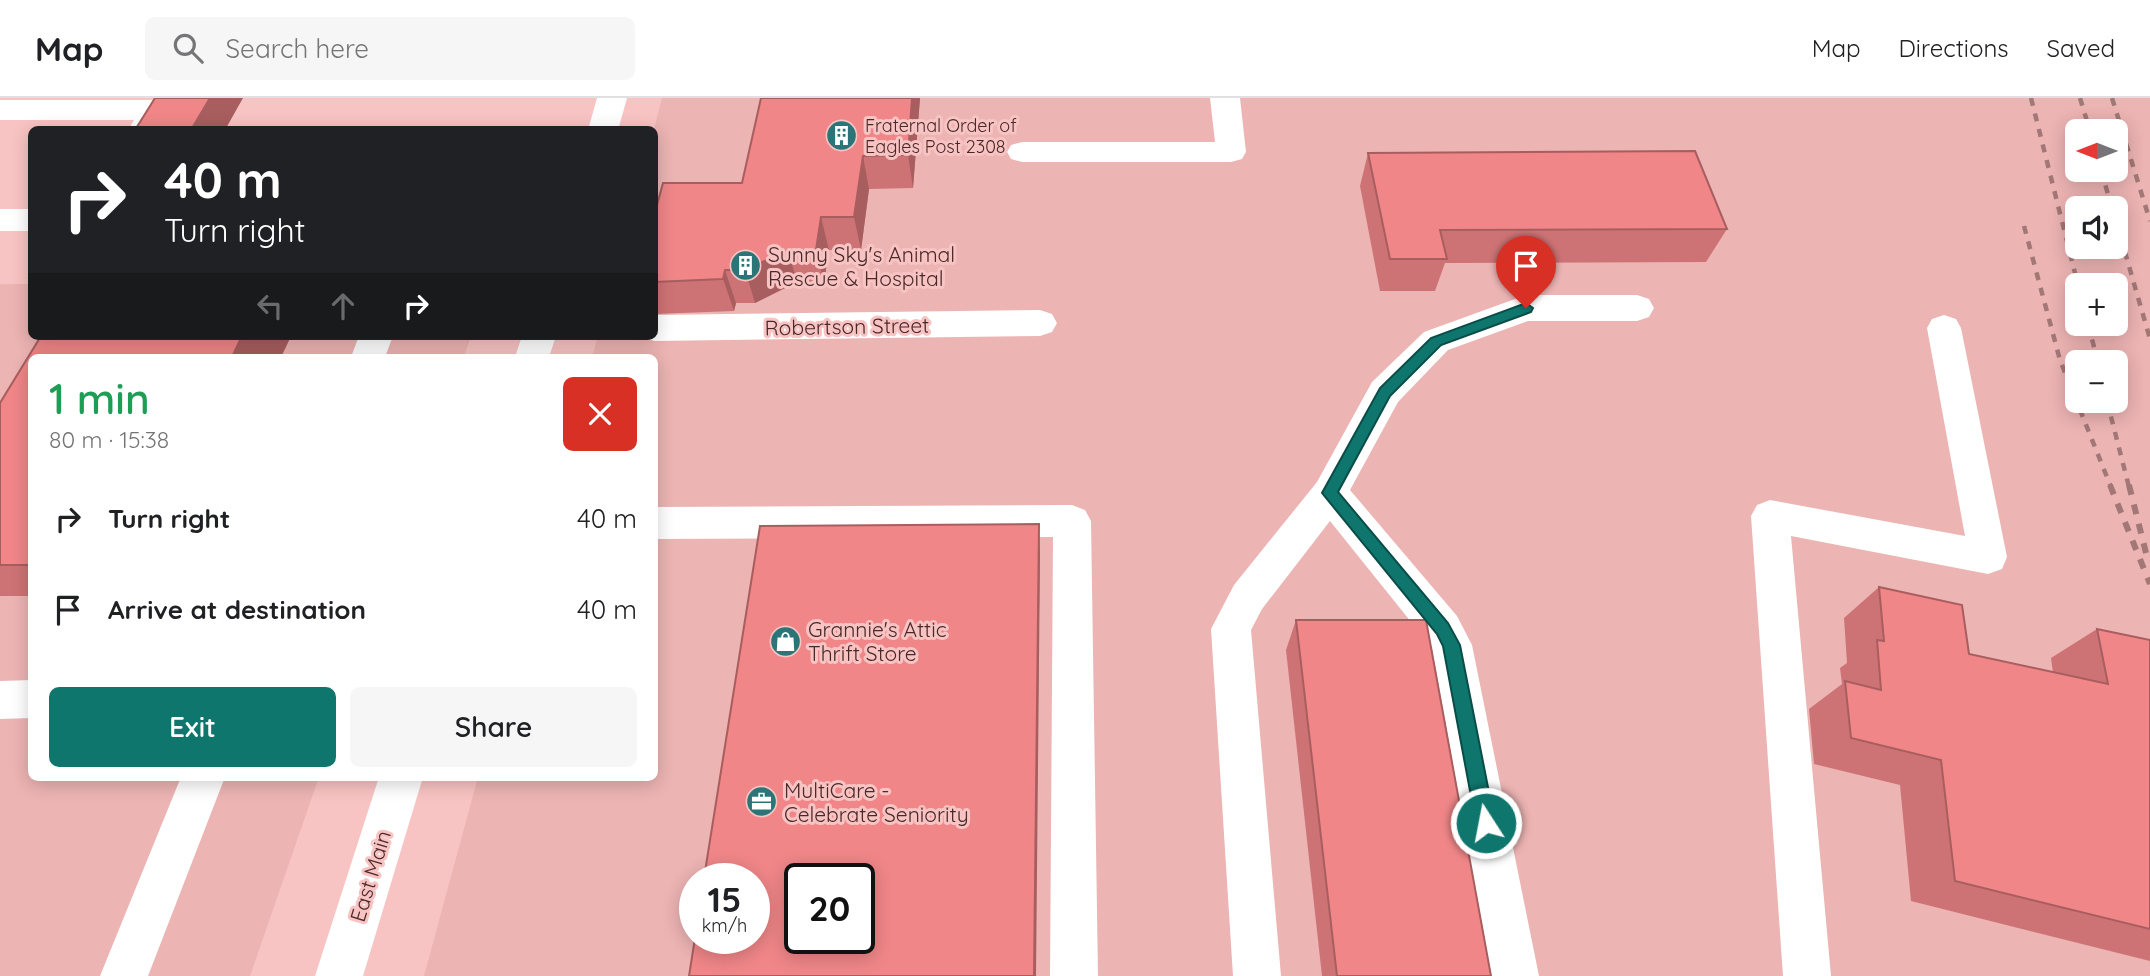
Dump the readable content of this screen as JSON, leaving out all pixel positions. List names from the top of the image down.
{
  "streets": {
    "main road": ["Robertson Street", "East Main"]
  },
  "places": {
    "building": ["Fraternal Order of Eagles Post 2308", "Sunny Sky's Animal Rescue & Hospital"],
    "shop": ["Grannie's Attic Thrift Store"],
    "office": ["MultiCare - Celebrate Seniority"]
  },
  "north": "left",
  "page": {
    "header": "Map",
    "search": "Search here",
    "nav": ["Map", "Directions", "Saved"],
    "map_buttons": ["+", "−"],
    "turn": ["40 m", "Turn right"],
    "heading": ["1 min", "80 m · 15:38"],
    "list": [
      {
        "name": "Turn right",
        "value": "40 m"
      },
      {
        "name": "Arrive at destination",
        "value": "40 m"
      }
    ],
    "buttons": ["Exit", "Share"],
    "speed": "15 km/h",
    "limit": "20"
  }
}
